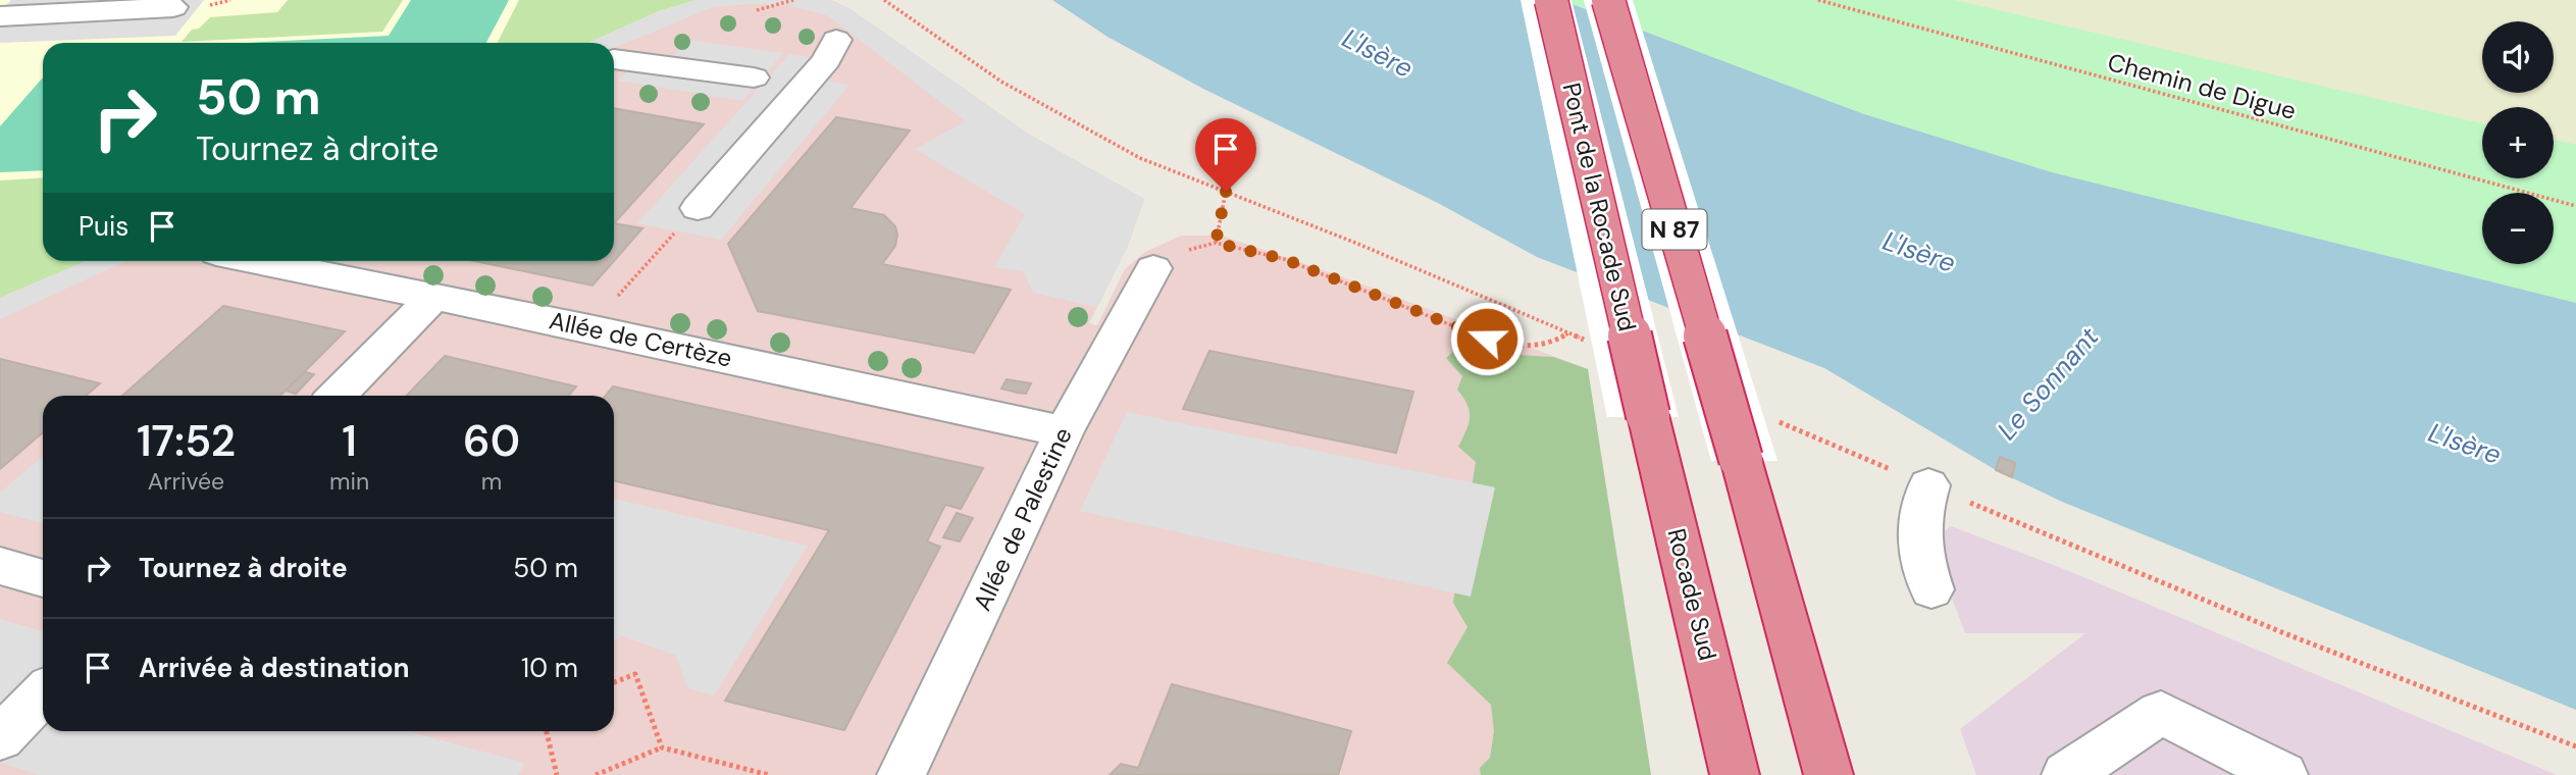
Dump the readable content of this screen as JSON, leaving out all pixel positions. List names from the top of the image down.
{
  "streets": {
    "highway": ["Pont de la Rocade Sud", "N 87", "Rocade Sud"],
    "street": ["Allée de Certèze", "Allée de Palestine"],
    "path": ["Chemin de Digue"]
  },
  "crossings": [
    ["Pont de la Rocade Sud", "Rocade Sud"],
    ["Allée de Certèze", "Allée de Palestine"]
  ],
  "water": ["L'Isère", "Le Sonnant"],
  "page": {
    "map_buttons": ["+", "−"],
    "turn": ["50 m", "Tournez à droite"],
    "then": "Puis",
    "eta": [
      "17:52",
      "Arrivée",
      "1",
      "min",
      "60",
      "m"
    ],
    "list": [
      {
        "name": "Tournez à droite",
        "value": "50 m"
      },
      {
        "name": "Arrivée à destination",
        "value": "10 m"
      }
    ]
  }
}
